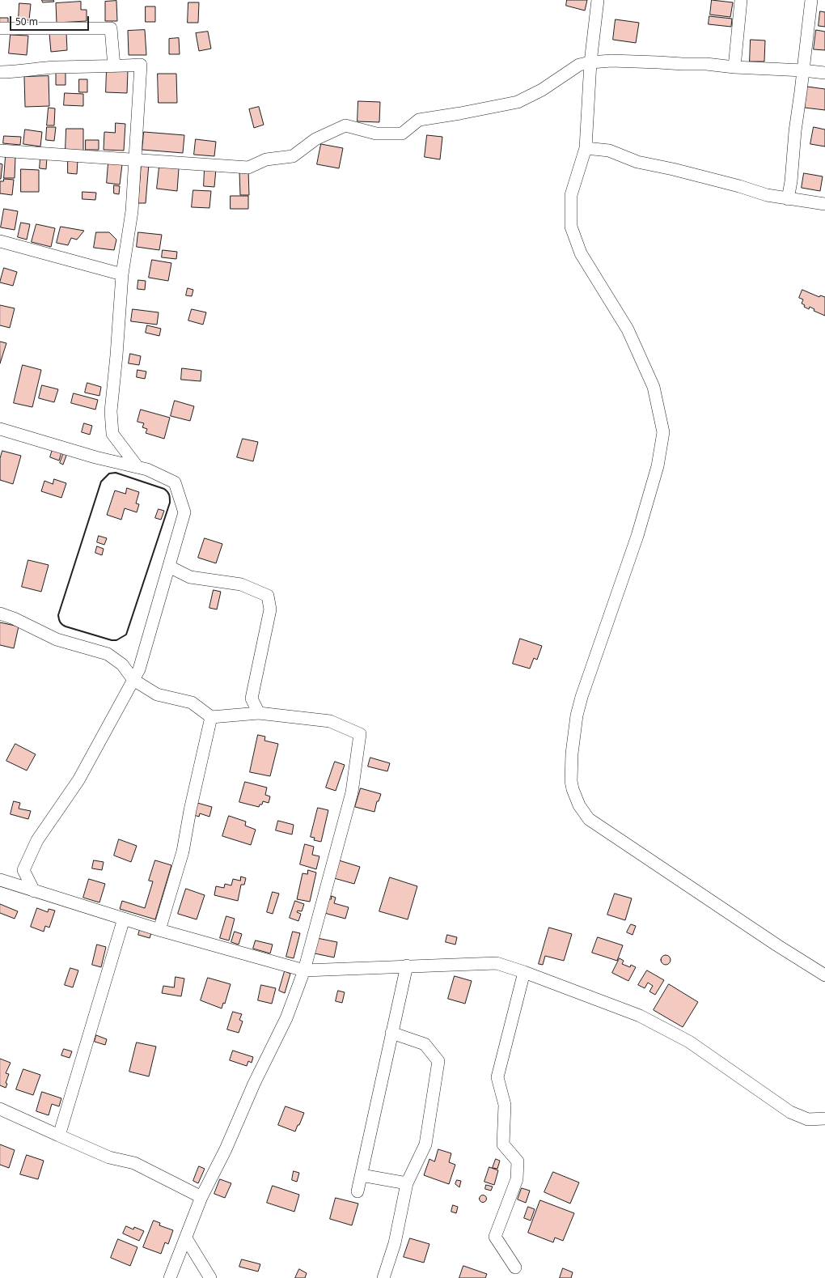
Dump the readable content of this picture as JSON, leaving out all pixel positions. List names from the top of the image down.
{
  "scale_bar": "50 m"
}
